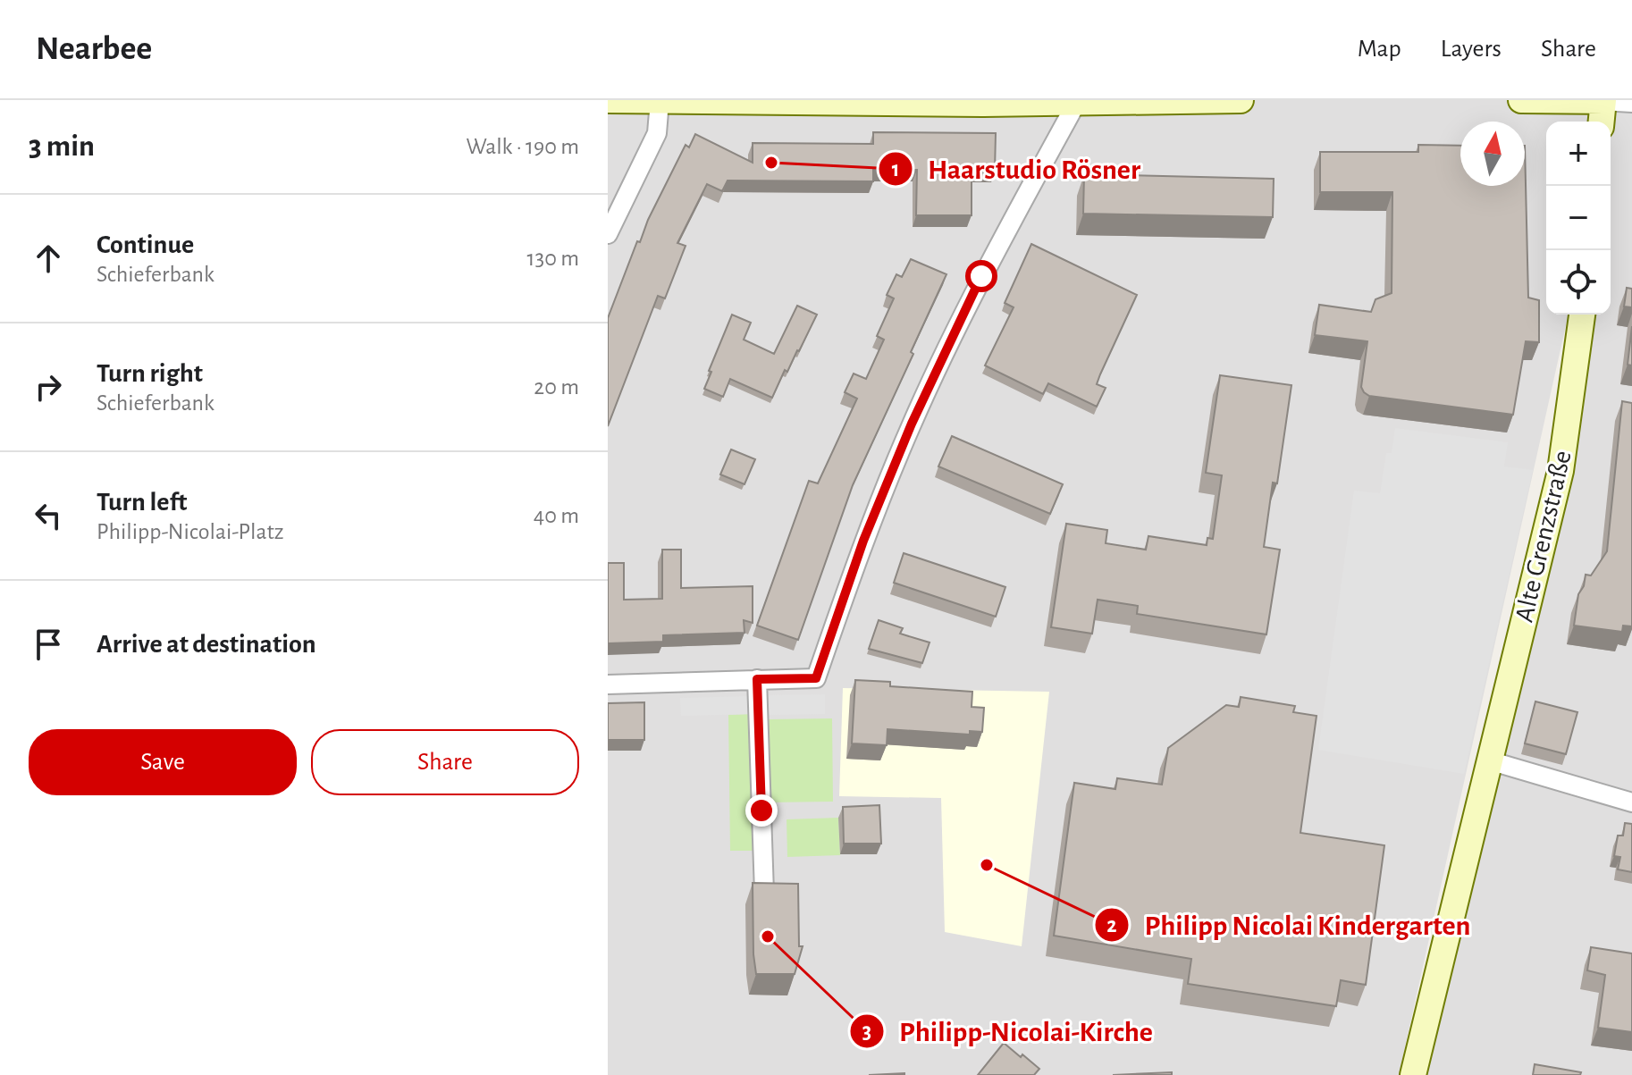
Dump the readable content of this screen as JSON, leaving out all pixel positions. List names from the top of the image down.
{
  "streets": {
    "street": ["Alte Grenzstraße"]
  },
  "places": ["Haarstudio Rösner", "Philipp Nicolai Kindergarten", "Philipp-Nicolai-Kirche"],
  "north": "top",
  "page": {
    "header": "Nearbee",
    "nav": ["Map", "Layers", "Share"],
    "heading": ["3 min", "Walk · 190 m"],
    "map_buttons": ["+", "−"],
    "list": [
      ["Continue", "Schieferbank", "130 m"],
      ["Turn right", "Schieferbank", "20 m"],
      ["Turn left", "Philipp-Nicolai-Platz", "40 m"],
      "Arrive at destination"
    ],
    "buttons": ["Save", "Share"]
  }
}
